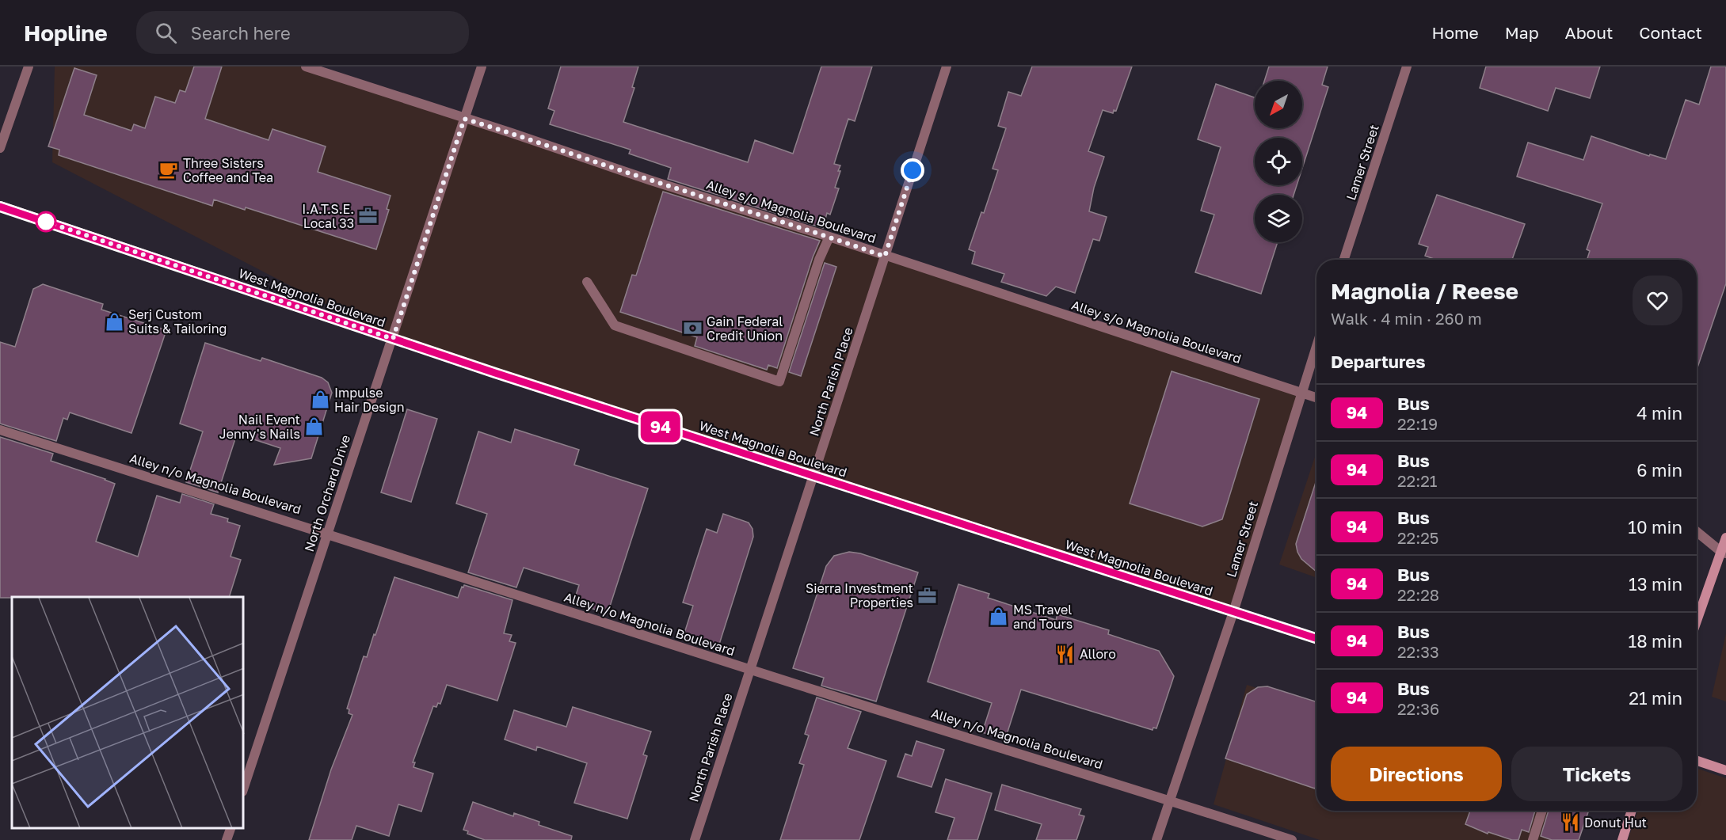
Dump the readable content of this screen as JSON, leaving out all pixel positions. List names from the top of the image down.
{
  "streets": {
    "main road": ["West Magnolia Boulevard"],
    "street": [
      "Lamer Street",
      "Alley s/o Magnolia Boulevard",
      "North Parish Place",
      "Alley n/o Magnolia Boulevard",
      "North Orchard Drive"
    ]
  },
  "crossings": [
    ["Lamer Street", "Alley s/o Magnolia Boulevard"],
    ["Lamer Street", "West Magnolia Boulevard"],
    ["Lamer Street", "Alley n/o Magnolia Boulevard"],
    ["Alley s/o Magnolia Boulevard", "North Parish Place"],
    ["Alley s/o Magnolia Boulevard", "North Orchard Drive"],
    ["West Magnolia Boulevard", "North Parish Place"],
    ["West Magnolia Boulevard", "North Orchard Drive"],
    ["North Parish Place", "Alley n/o Magnolia Boulevard"],
    ["Alley n/o Magnolia Boulevard", "North Orchard Drive"]
  ],
  "places": {
    "cafe": ["Three Sisters Coffee and Tea"],
    "office": ["I.A.T.S.E. Local 33", "Sierra Investment Properties"],
    "shop": [
      "Serj Custom Suits & Tailoring",
      "Impulse Hair Design",
      "Nail Event Jenny's Nails",
      "MS Travel and Tours"
    ],
    "bank": ["Gain Federal Credit Union"],
    "restaurant": ["Alloro", "Donut Hut"]
  },
  "lines": ["bus line 94"],
  "north": "bottom left",
  "page": {
    "header": "Hopline",
    "search": "Search here",
    "nav": [
      "Home",
      "Map",
      "About",
      "Contact"
    ],
    "on_map": "94",
    "heading": [
      ["Magnolia / Reese", "Walk · 4 min · 260 m"],
      "Departures"
    ],
    "list": [
      {
        "mark": "94",
        "name": "Bus",
        "note": "22:19",
        "value": "4 min"
      },
      {
        "mark": "94",
        "name": "Bus",
        "note": "22:21",
        "value": "6 min"
      },
      {
        "mark": "94",
        "name": "Bus",
        "note": "22:25",
        "value": "10 min"
      },
      {
        "mark": "94",
        "name": "Bus",
        "note": "22:28",
        "value": "13 min"
      },
      {
        "mark": "94",
        "name": "Bus",
        "note": "22:33",
        "value": "18 min"
      },
      {
        "mark": "94",
        "name": "Bus",
        "note": "22:36",
        "value": "21 min"
      }
    ],
    "buttons": ["Directions", "Tickets"]
  }
}
